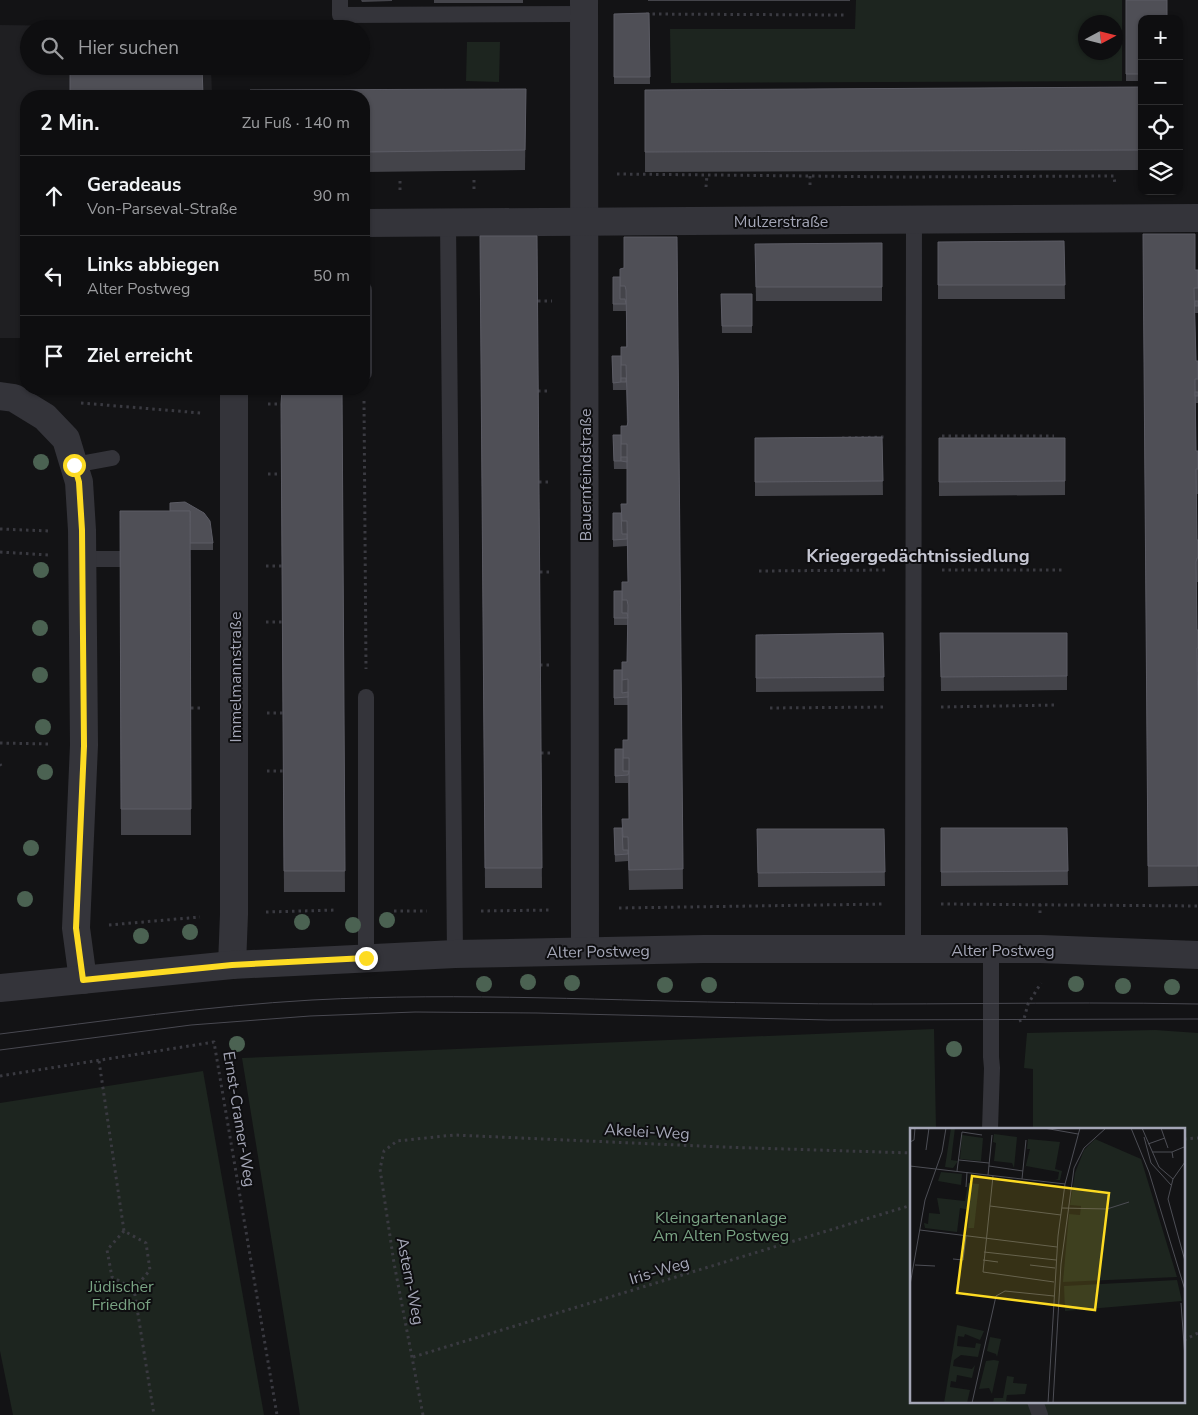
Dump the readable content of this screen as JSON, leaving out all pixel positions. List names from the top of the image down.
{
  "streets": {
    "street": [
      "Mulzerstraße",
      "Bauernfeindstraße",
      "Immelmannstraße",
      "Alter Postweg"
    ],
    "path": [
      "Ernst-Cramer-Weg",
      "Akelei-Weg",
      "Iris-Weg",
      "Astern-Weg"
    ]
  },
  "crossings": [
    ["Mulzerstraße", "Bauernfeindstraße"],
    ["Bauernfeindstraße", "Alter Postweg"],
    ["Immelmannstraße", "Alter Postweg"],
    ["Akelei-Weg", "Astern-Weg"],
    ["Iris-Weg", "Astern-Weg"]
  ],
  "districts": ["Kriegergedächtnissiedlung"],
  "parks": ["Kleingartenanlage Am Alten Postweg", "Jüdischer Friedhof"],
  "north": "right",
  "page": {
    "map_buttons": ["+", "−"],
    "search": "Hier suchen",
    "heading": ["2 Min.", "Zu Fuß · 140 m"],
    "list": [
      ["Geradeaus", "Von-Parseval-Straße", "90 m"],
      ["Links abbiegen", "Alter Postweg", "50 m"],
      "Ziel erreicht"
    ]
  }
}
